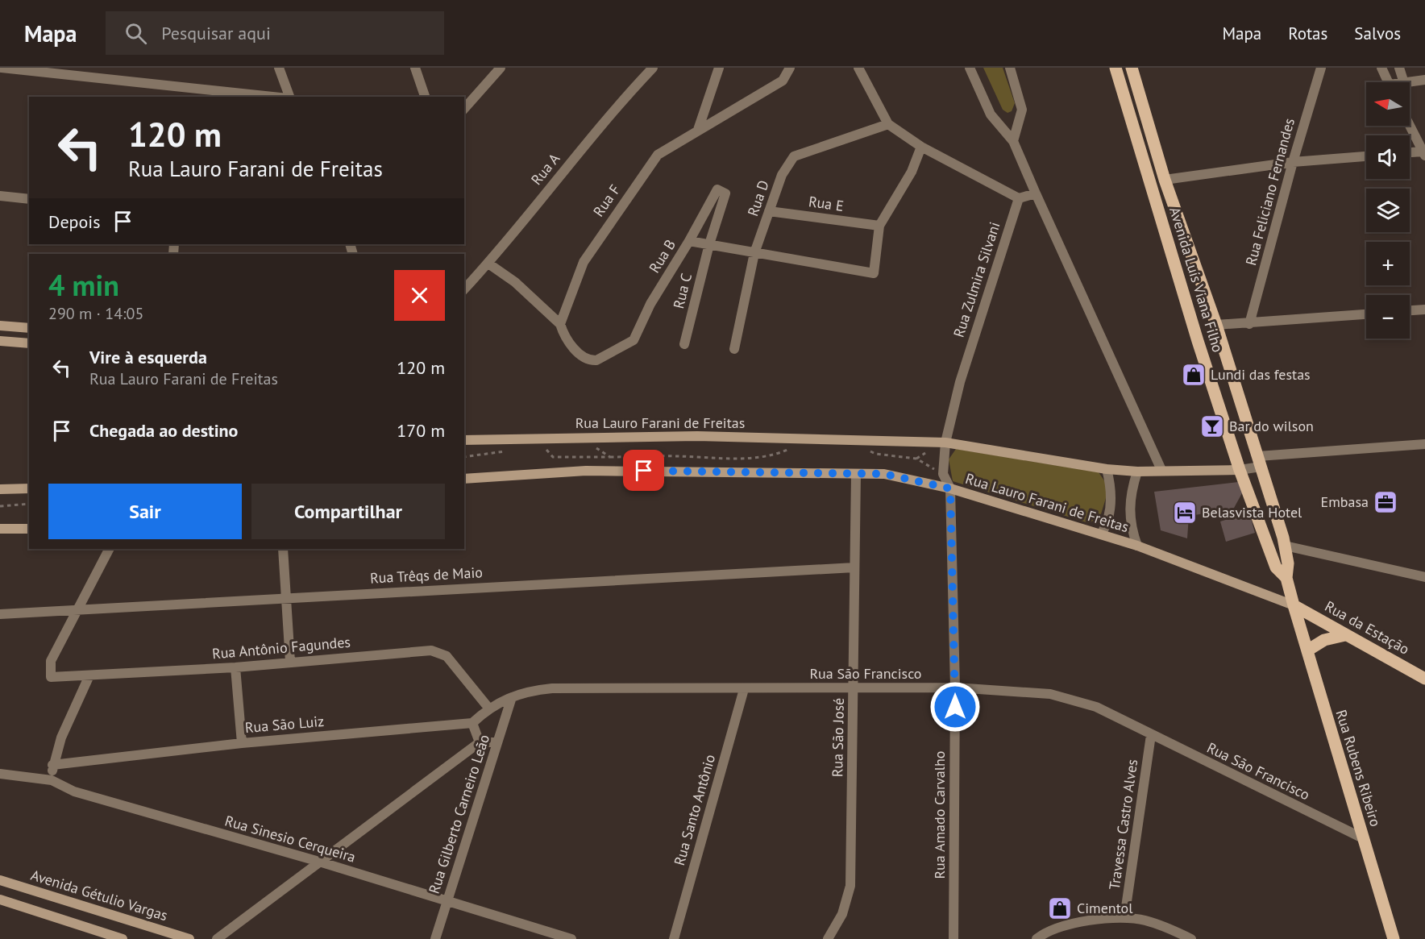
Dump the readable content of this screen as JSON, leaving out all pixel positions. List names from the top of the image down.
{
  "streets": {
    "main road": ["Avenida Luís Viana Filho", "Rua da Estação", "Rua Rubens Ribeiro"],
    "street": [
      "Rua A",
      "Rua Feliciano Fernandes",
      "Rua D",
      "Rua F",
      "Rua E",
      "Rua B",
      "Rua Zulmira Silvani",
      "Rua C",
      "Rua Lauro Farani de Freitas",
      "Rua Trêqs de Maio",
      "Rua Antônio Fagundes",
      "Rua São Francisco",
      "Rua São Luiz",
      "Rua São José",
      "Rua Santo Antônio",
      "Rua Gilberto Carneiro Leão",
      "Rua Amado Carvalho",
      "Travessa Castro Alves",
      "Rua Sinesio Cerqueira",
      "Avenida Gétulio Vargas"
    ]
  },
  "crossings": [
    ["Rua D", "Rua E"],
    ["Rua F", "Rua B"],
    ["Rua B", "Rua C"],
    ["Rua Zulmira Silvani", "Rua Lauro Farani de Freitas"],
    ["Avenida Luís Viana Filho", "Rua Lauro Farani de Freitas"],
    ["Avenida Luís Viana Filho", "Rua da Estação"],
    ["Avenida Luís Viana Filho", "Rua Rubens Ribeiro"],
    ["Rua Lauro Farani de Freitas", "Rua da Estação"],
    ["Rua Lauro Farani de Freitas", "Rua São José"],
    ["Rua Lauro Farani de Freitas", "Rua Rubens Ribeiro"],
    ["Rua Lauro Farani de Freitas", "Rua Amado Carvalho"],
    ["Rua Trêqs de Maio", "Rua Antônio Fagundes"],
    ["Rua Trêqs de Maio", "Rua São José"],
    ["Rua da Estação", "Rua Rubens Ribeiro"],
    ["Rua São Francisco", "Rua São José"],
    ["Rua São Francisco", "Rua Rubens Ribeiro"],
    ["Rua São Francisco", "Rua Santo Antônio"],
    ["Rua São Francisco", "Rua Gilberto Carneiro Leão"],
    ["Rua São Francisco", "Rua Amado Carvalho"],
    ["Rua São Francisco", "Travessa Castro Alves"],
    ["Rua Gilberto Carneiro Leão", "Rua Sinesio Cerqueira"]
  ],
  "places": {
    "shop": ["Lundi das festas", "Cimentol"],
    "bar": ["Bar do wilson"],
    "office": ["Embasa"],
    "hotel": ["Belasvista Hotel"]
  },
  "north": "left",
  "page": {
    "header": "Mapa",
    "search": "Pesquisar aqui",
    "nav": ["Mapa", "Rotas", "Salvos"],
    "map_buttons": ["+", "−"],
    "turn": ["120 m", "Rua Lauro Farani de Freitas"],
    "then": "Depois",
    "heading": ["4 min", "290 m · 14:05"],
    "list": [
      {
        "name": "Vire à esquerda",
        "note": "Rua Lauro Farani de Freitas",
        "value": "120 m"
      },
      {
        "name": "Chegada ao destino",
        "value": "170 m"
      }
    ],
    "buttons": ["Sair", "Compartilhar"]
  }
}
